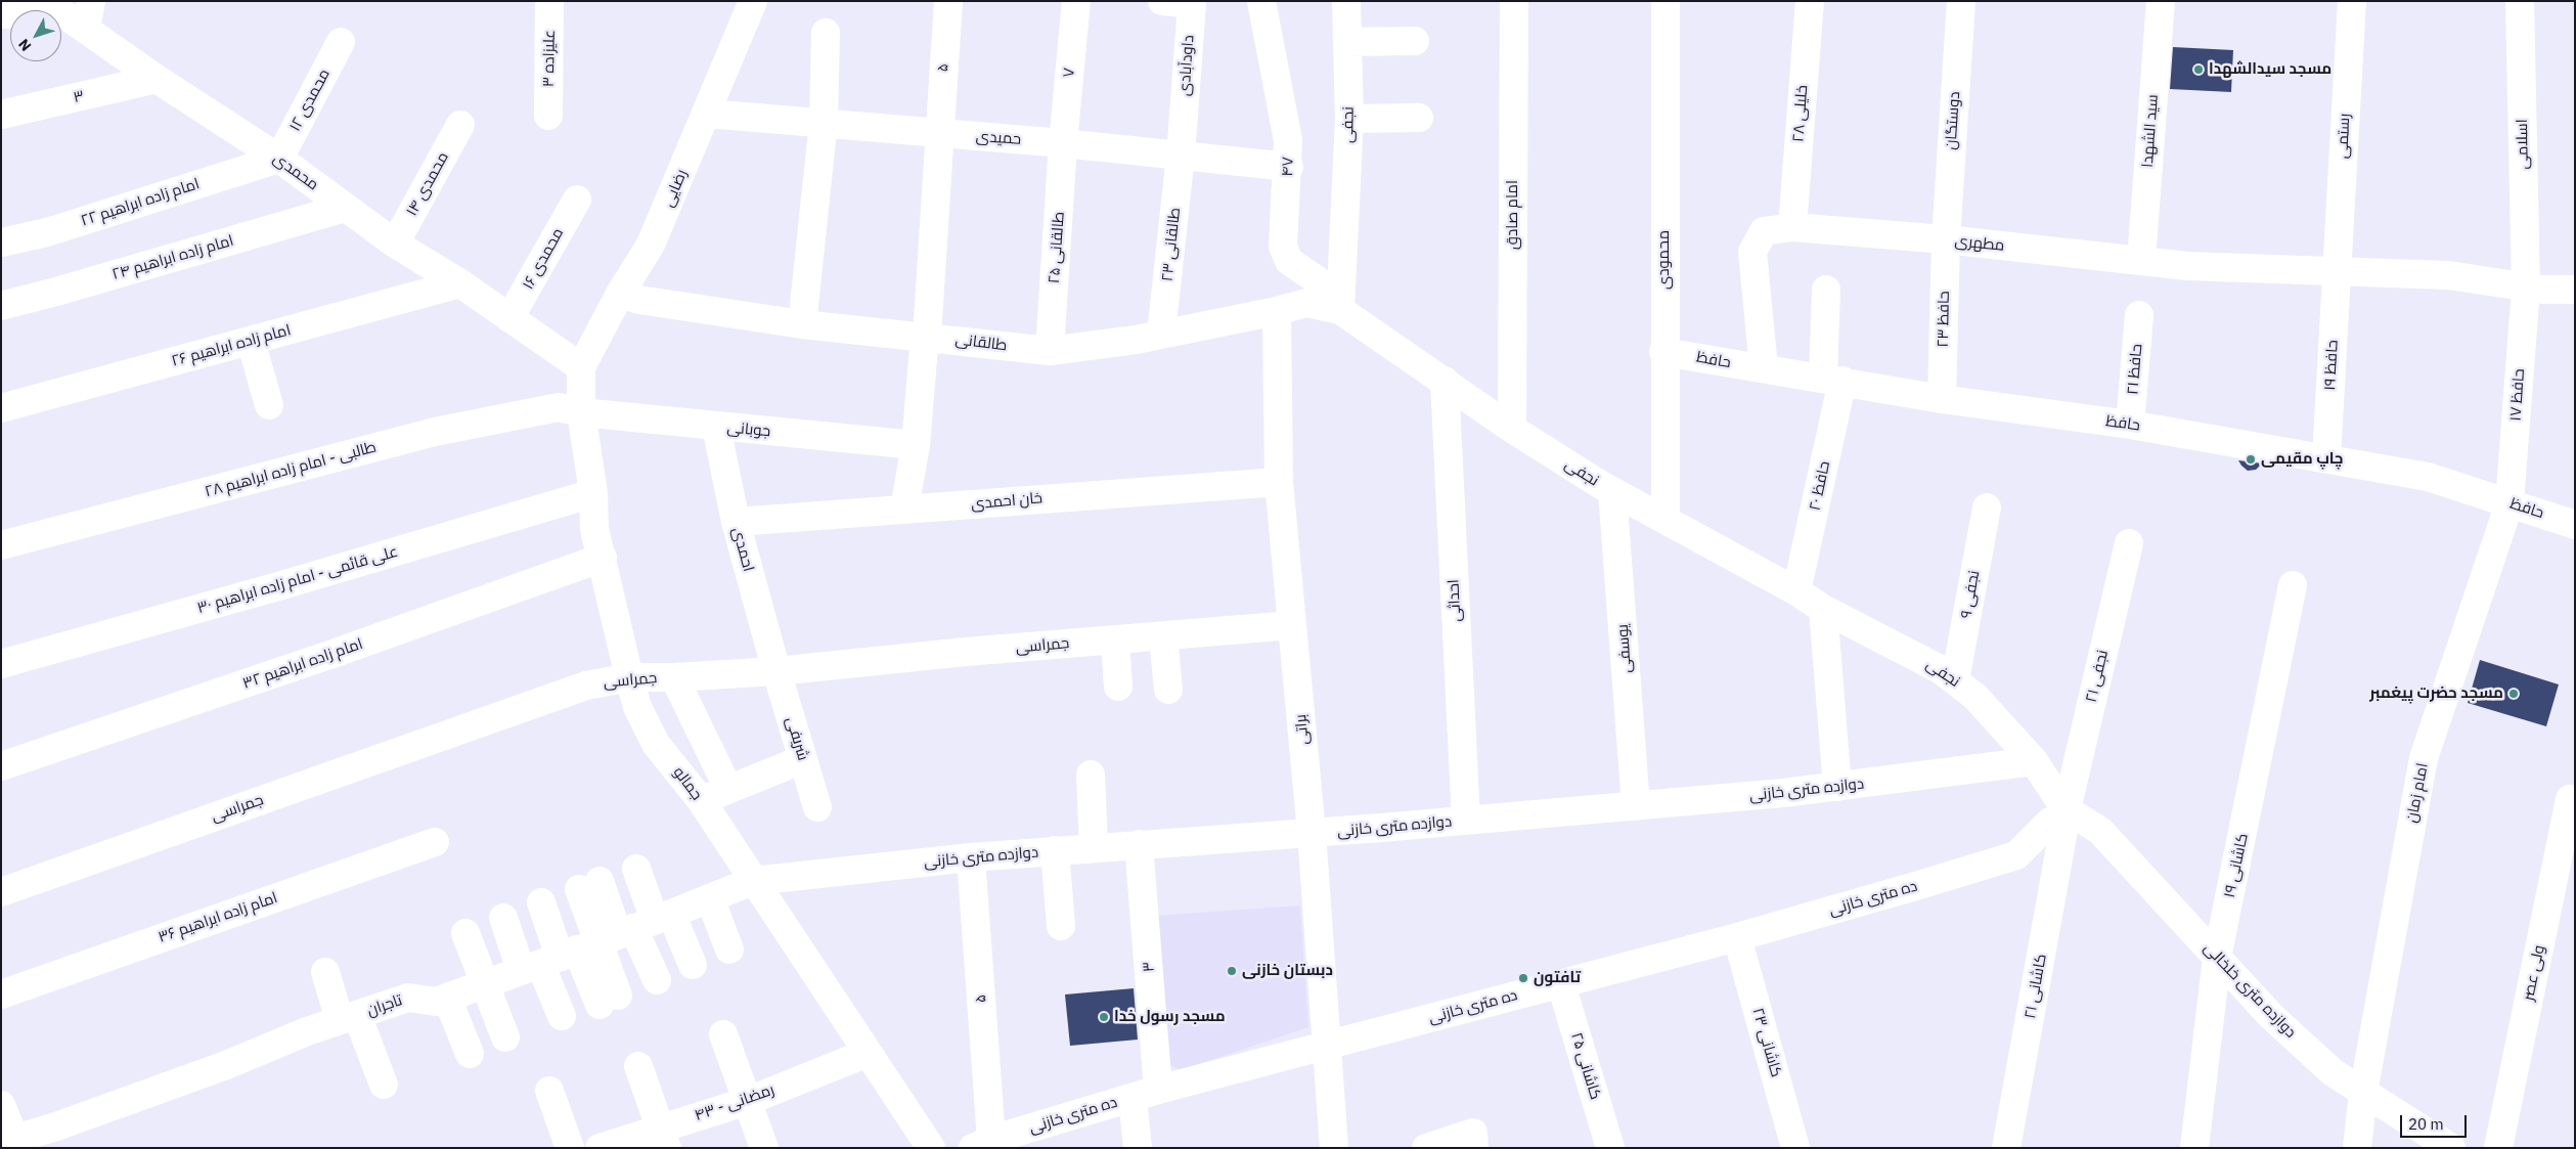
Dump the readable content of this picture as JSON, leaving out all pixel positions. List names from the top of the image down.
{
  "streets": {
    "street": [
      "علیزاده ۳",
      "داودآبادی",
      "۵",
      "۷",
      "۳",
      "محمدی ۱۲",
      "خلیلی ۲۸",
      "دوستگان",
      "نجفی",
      "سید الشهدا",
      "رستمی",
      "حمیدی",
      "اسلامی",
      "۴۷",
      "محمدی",
      "محمدی ۱۴",
      "رضایی",
      "امام زاده ابراهیم ۲۲",
      "امام صادق",
      "مطهری",
      "طالقانی ۲۳",
      "طالقانی ۲۵",
      "امام زاده ابراهیم ۲۴",
      "محمدی ۱۶",
      "محمودی",
      "حافظ ۲۳",
      "طالقانی",
      "امام زاده ابراهیم ۲۶",
      "حافظ",
      "حافظ ۱۹",
      "حافظ ۲۱",
      "حافظ ۱۷",
      "جوبانی",
      "طالبی - امام زاده ابراهیم ۲۸",
      "حافظ ۲۰",
      "خان احمدی",
      "احمدی",
      "علی قائمی - امام زاده ابراهیم ۳۰",
      "نجفی ۹",
      "احداثی",
      "جمراسی",
      "یوسفی",
      "امام زاده ابراهیم ۳۲",
      "نجفی ۲۱",
      "براتی",
      "شریفی",
      "جمالو",
      "دوازده متری خازنی",
      "امام زمان",
      "کاشانی ۱۹",
      "ده متری خازنی",
      "امام زاده ابراهیم ۳۶",
      "ولی عصر",
      "کاشانی ۲۱",
      "دوازده متری خلخالی",
      "تاجران",
      "کاشانی ۲۳",
      "کاشانی ۲۵",
      "رمضانی - ۴۳"
    ]
  },
  "crossings": [
    ["داودآبادی", "حمیدی"],
    ["داودآبادی", "طالقانی ۲۳"],
    ["۵", "حمیدی"],
    ["۵", "طالقانی"],
    ["۵", "جوبانی"],
    ["۵", "خان احمدی"],
    ["۵", "دوازده متری خازنی"],
    ["۵", "ده متری خازنی"],
    ["۷", "حمیدی"],
    ["۷", "طالقانی ۲۵"],
    ["۳", "محمدی"],
    ["۳", "دوازده متری خازنی"],
    ["۳", "ده متری خازنی"],
    ["محمدی ۱۲", "محمدی"],
    ["محمدی ۱۲", "امام زاده ابراهیم ۲۲"],
    ["خلیلی ۲۸", "مطهری"],
    ["دوستگان", "مطهری"],
    ["دوستگان", "حافظ ۲۳"],
    ["نجفی", "۴۷"],
    ["نجفی", "امام صادق"],
    ["نجفی", "محمودی"],
    ["نجفی", "طالقانی"],
    ["نجفی", "حافظ ۲۰"],
    ["نجفی", "نجفی ۹"],
    ["نجفی", "احداثی"],
    ["نجفی", "یوسفی"],
    ["نجفی", "نجفی ۲۱"],
    ["نجفی", "دوازده متری خازنی"],
    ["نجفی", "ده متری خازنی"],
    ["نجفی", "کاشانی ۲۱"],
    ["نجفی", "دوازده متری خلخالی"],
    ["سید الشهدا", "مطهری"],
    ["رستمی", "مطهری"],
    ["رستمی", "حافظ ۱۹"],
    ["حمیدی", "۴۷"],
    ["حمیدی", "رضایی"],
    ["حمیدی", "طالقانی ۲۳"],
    ["حمیدی", "طالقانی ۲۵"],
    ["اسلامی", "مطهری"],
    ["اسلامی", "حافظ ۱۷"],
    ["۴۷", "طالقانی"],
    ["محمدی", "محمدی ۱۴"],
    ["محمدی", "رضایی"],
    ["محمدی", "امام زاده ابراهیم ۲۲"],
    ["محمدی", "امام زاده ابراهیم ۲۴"],
    ["محمدی", "محمدی ۱۶"],
    ["محمدی", "امام زاده ابراهیم ۲۶"],
    ["محمدی", "جمالو"],
    ["رضایی", "طالقانی"],
    ["رضایی", "جمالو"],
    ["مطهری", "حافظ ۲۳"],
    ["مطهری", "حافظ"],
    ["مطهری", "حافظ ۱۹"],
    ["مطهری", "حافظ ۱۷"],
    ["طالقانی ۲۳", "طالقانی"],
    ["طالقانی ۲۵", "طالقانی"],
    ["محمودی", "حافظ"],
    ["حافظ ۲۳", "حافظ"],
    ["طالقانی", "براتی"],
    ["حافظ", "حافظ ۱۹"],
    ["حافظ", "حافظ ۲۱"],
    ["حافظ", "حافظ ۱۷"],
    ["حافظ", "حافظ ۲۰"],
    ["حافظ", "امام زمان"],
    ["حافظ ۱۷", "امام زمان"],
    ["جوبانی", "طالبی - امام زاده ابراهیم ۲۸"],
    ["جوبانی", "احمدی"],
    ["جوبانی", "جمالو"],
    ["طالبی - امام زاده ابراهیم ۲۸", "جمالو"],
    ["خان احمدی", "احمدی"],
    ["خان احمدی", "براتی"],
    ["احمدی", "جمراسی"],
    ["احمدی", "شریفی"],
    ["علی قائمی - امام زاده ابراهیم ۳۰", "جمالو"],
    ["احداثی", "دوازده متری خازنی"],
    ["جمراسی", "براتی"],
    ["جمراسی", "شریفی"],
    ["جمراسی", "جمالو"],
    ["یوسفی", "دوازده متری خازنی"],
    ["امام زاده ابراهیم ۳۲", "جمالو"],
    ["نجفی ۲۱", "ده متری خازنی"],
    ["نجفی ۲۱", "کاشانی ۲۱"],
    ["نجفی ۲۱", "دوازده متری خلخالی"],
    ["براتی", "دوازده متری خازنی"],
    ["براتی", "ده متری خازنی"],
    ["جمالو", "دوازده متری خازنی"],
    ["جمالو", "تاجران"],
    ["جمالو", "رمضانی - ۴۳"],
    ["دوازده متری خازنی", "تاجران"],
    ["امام زمان", "دوازده متری خلخالی"],
    ["کاشانی ۱۹", "دوازده متری خلخالی"],
    ["ده متری خازنی", "کاشانی ۲۱"],
    ["ده متری خازنی", "دوازده متری خلخالی"],
    ["ده متری خازنی", "کاشانی ۲۳"],
    ["ده متری خازنی", "کاشانی ۲۵"],
    ["کاشانی ۲۱", "دوازده متری خلخالی"]
  ],
  "places": [
    "مسجد سیدالشهدا",
    "چاپ مقیمی",
    "مسجد حضرت پیغمبر",
    "دبستان خازنی",
    "تافتون",
    "مسجد رسول خدا"
  ],
  "scale_bar": "20 m",
  "north": "bottom left"
}
